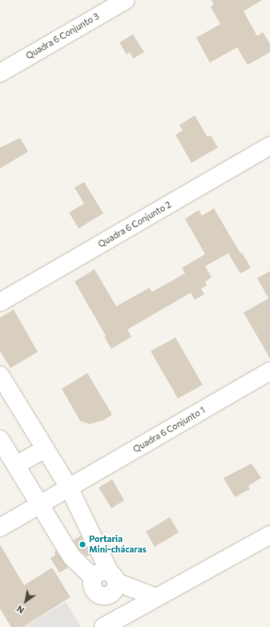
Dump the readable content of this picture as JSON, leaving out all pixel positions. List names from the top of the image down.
{
  "streets": {
    "street": ["Quadra 6 Conjunto 3", "Quadra 6 Conjunto 2", "Quadra 6 Conjunto 1"]
  },
  "places": ["Portaria Mini-chácaras"],
  "north": "bottom left"
}
